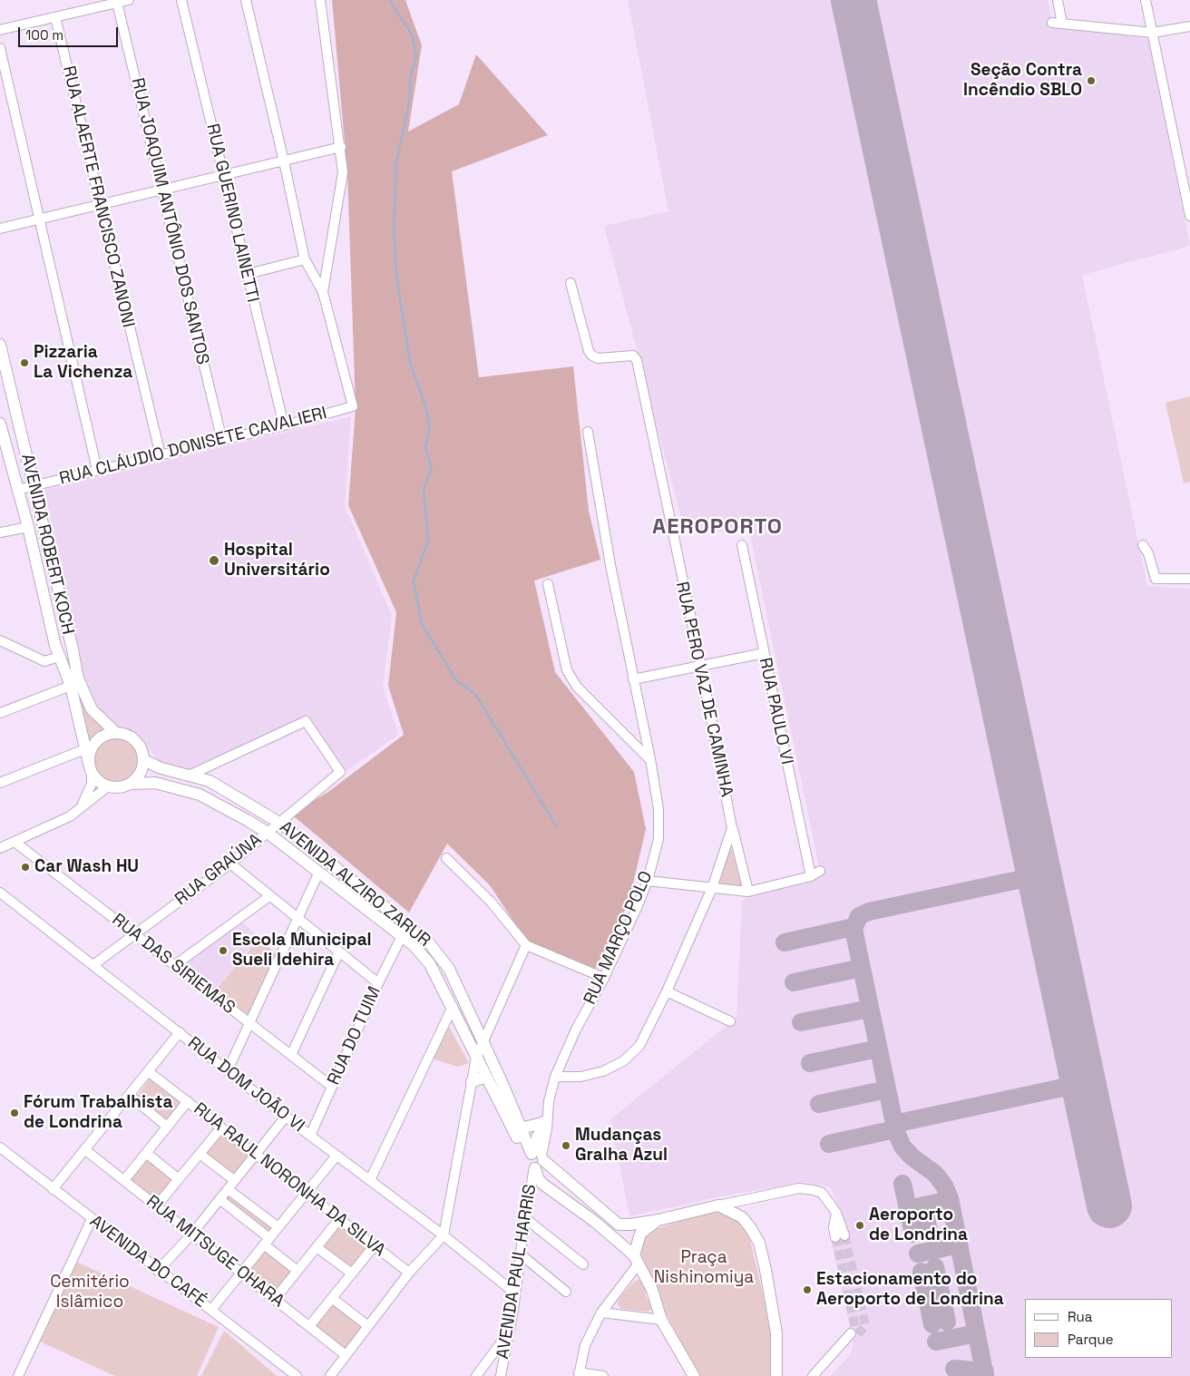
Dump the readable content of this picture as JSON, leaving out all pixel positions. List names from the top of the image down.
{
  "streets": {
    "main road": ["AVENIDA ROBERT KOCH", "AVENIDA ALZIRO ZARUR"],
    "street": [
      "RUA ALAERTE FRANCISCO ZANONI",
      "RUA GUERINO LAINETTI",
      "RUA JOAQUIM ANTÔNIO DOS SANTOS",
      "RUA CLÁUDIO DONISETE CAVALIERI",
      "RUA PERO VAZ DE CAMINHA",
      "RUA PAULO VI",
      "RUA GRAÚNA",
      "RUA MARÇO POLO",
      "RUA DAS SIRIEMAS",
      "RUA DO TUIM",
      "RUA DOM JOÃO VI",
      "RUA RAUL NORONHA DA SILVA",
      "RUA MITSUGE OHARA",
      "AVENIDA DO CAFÉ",
      "AVENIDA PAUL HARRIS"
    ]
  },
  "crossings": [
    ["RUA ALAERTE FRANCISCO ZANONI", "RUA CLÁUDIO DONISETE CAVALIERI"],
    ["RUA GUERINO LAINETTI", "RUA CLÁUDIO DONISETE CAVALIERI"],
    ["RUA JOAQUIM ANTÔNIO DOS SANTOS", "RUA CLÁUDIO DONISETE CAVALIERI"],
    ["RUA CLÁUDIO DONISETE CAVALIERI", "AVENIDA ROBERT KOCH"],
    ["AVENIDA ROBERT KOCH", "AVENIDA ALZIRO ZARUR"],
    ["RUA PERO VAZ DE CAMINHA", "RUA MARÇO POLO"],
    ["RUA GRAÚNA", "AVENIDA ALZIRO ZARUR"],
    ["RUA GRAÚNA", "RUA DAS SIRIEMAS"],
    ["RUA GRAÚNA", "RUA DOM JOÃO VI"],
    ["AVENIDA ALZIRO ZARUR", "RUA MARÇO POLO"],
    ["AVENIDA ALZIRO ZARUR", "RUA DO TUIM"],
    ["AVENIDA ALZIRO ZARUR", "AVENIDA PAUL HARRIS"],
    ["RUA MARÇO POLO", "AVENIDA PAUL HARRIS"],
    ["RUA DAS SIRIEMAS", "RUA DO TUIM"],
    ["RUA DO TUIM", "RUA DOM JOÃO VI"],
    ["RUA DOM JOÃO VI", "AVENIDA PAUL HARRIS"]
  ],
  "districts": ["AEROPORTO"],
  "parks": ["Praça Nishinomiya", "Cemitério Islâmico"],
  "places": [
    "Seção Contra Incêndio SBLO",
    "Pizzaria La Vichenza",
    "Hospital Universitário",
    "Car Wash HU",
    "Escola Municipal Sueli Idehira",
    "Fórum Trabalhista de Londrina",
    "Mudanças Gralha Azul",
    "Aeroporto de Londrina",
    "Estacionamento do Aeroporto de Londrina"
  ],
  "legend": ["Rua", "Parque"],
  "scale_bar": "100 m"
}
